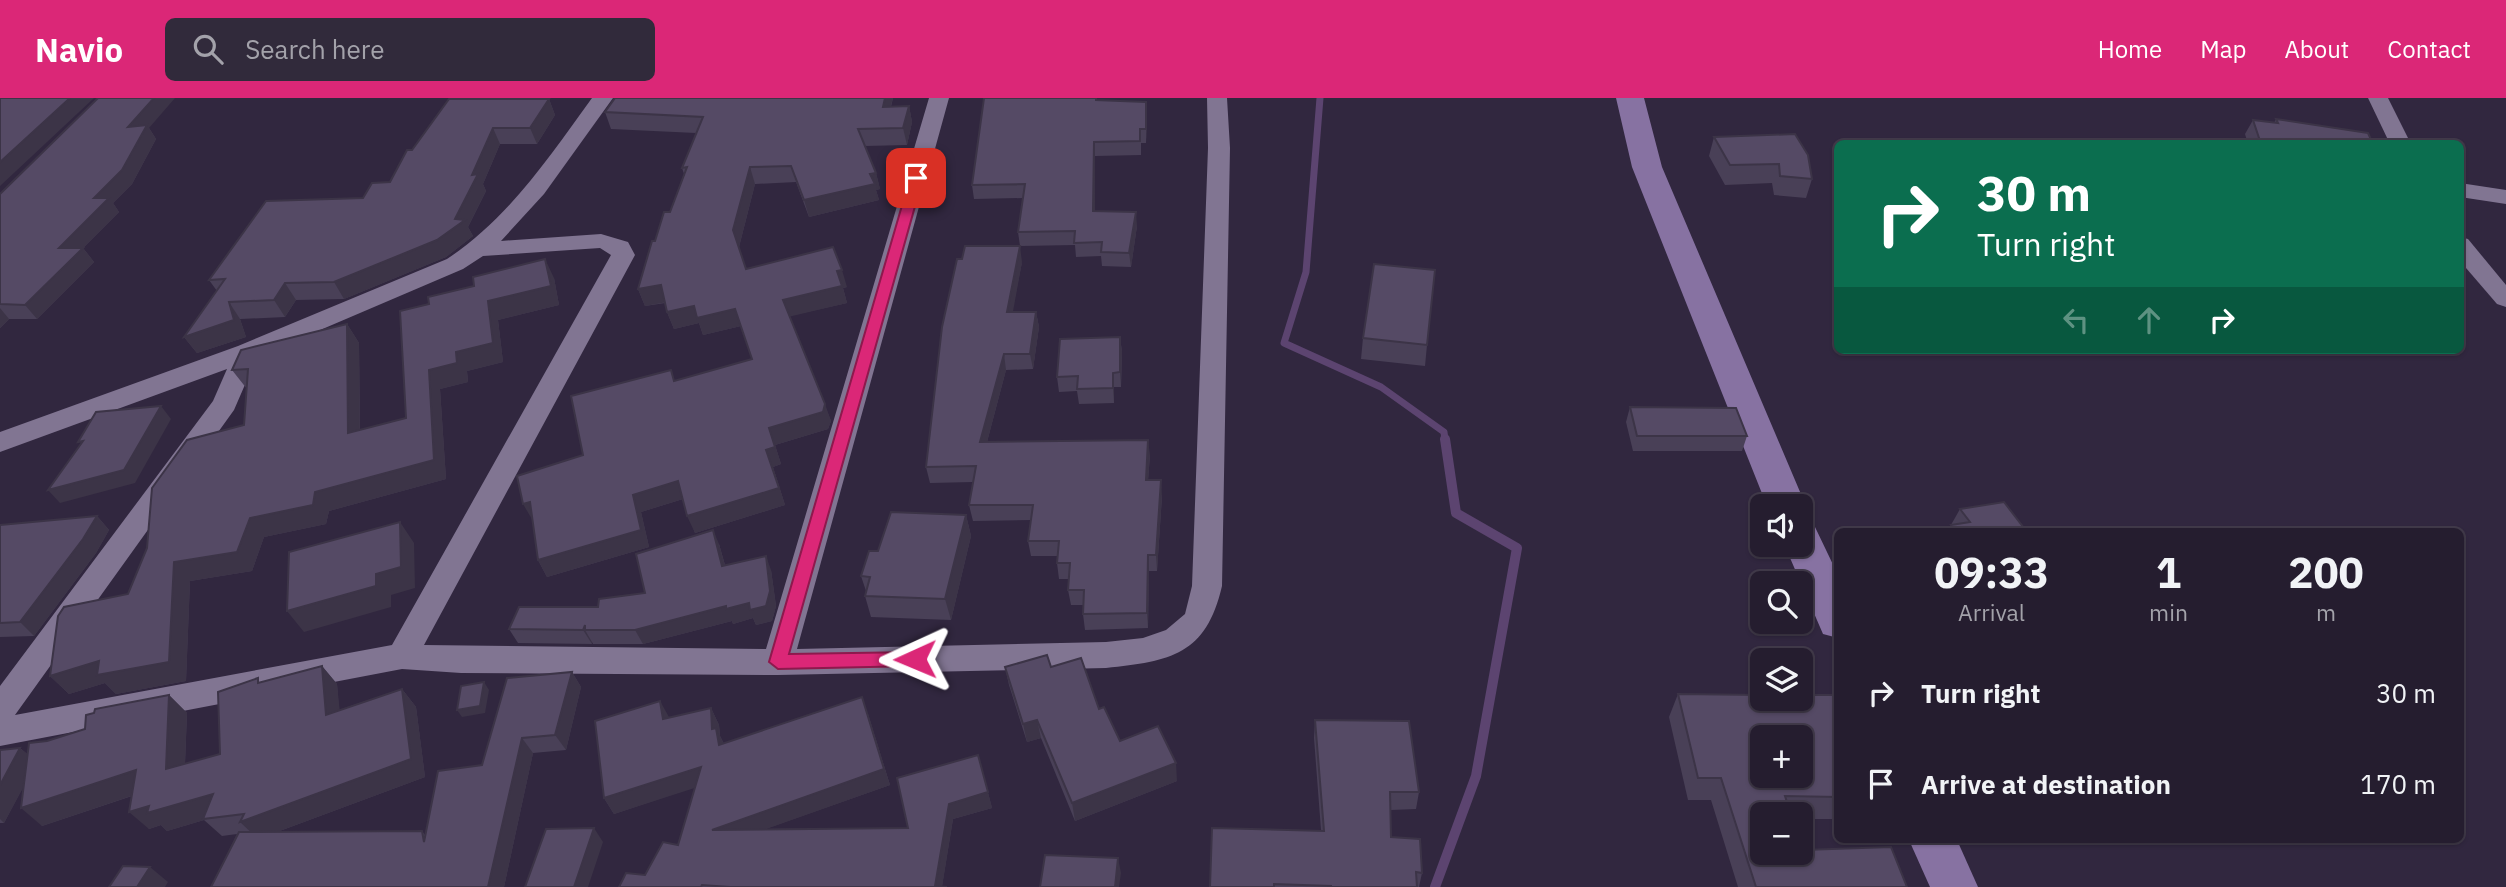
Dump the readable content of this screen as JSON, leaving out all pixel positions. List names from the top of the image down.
{
  "page": {
    "header": "Navio",
    "search": "Search here",
    "nav": [
      "Home",
      "Map",
      "About",
      "Contact"
    ],
    "turn": ["30 m", "Turn right"],
    "map_buttons": ["+", "−"],
    "eta": [
      "09:33",
      "Arrival",
      "1",
      "min",
      "200",
      "m"
    ],
    "list": [
      {
        "name": "Turn right",
        "value": "30 m"
      },
      {
        "name": "Arrive at destination",
        "value": "170 m"
      }
    ]
  }
}
